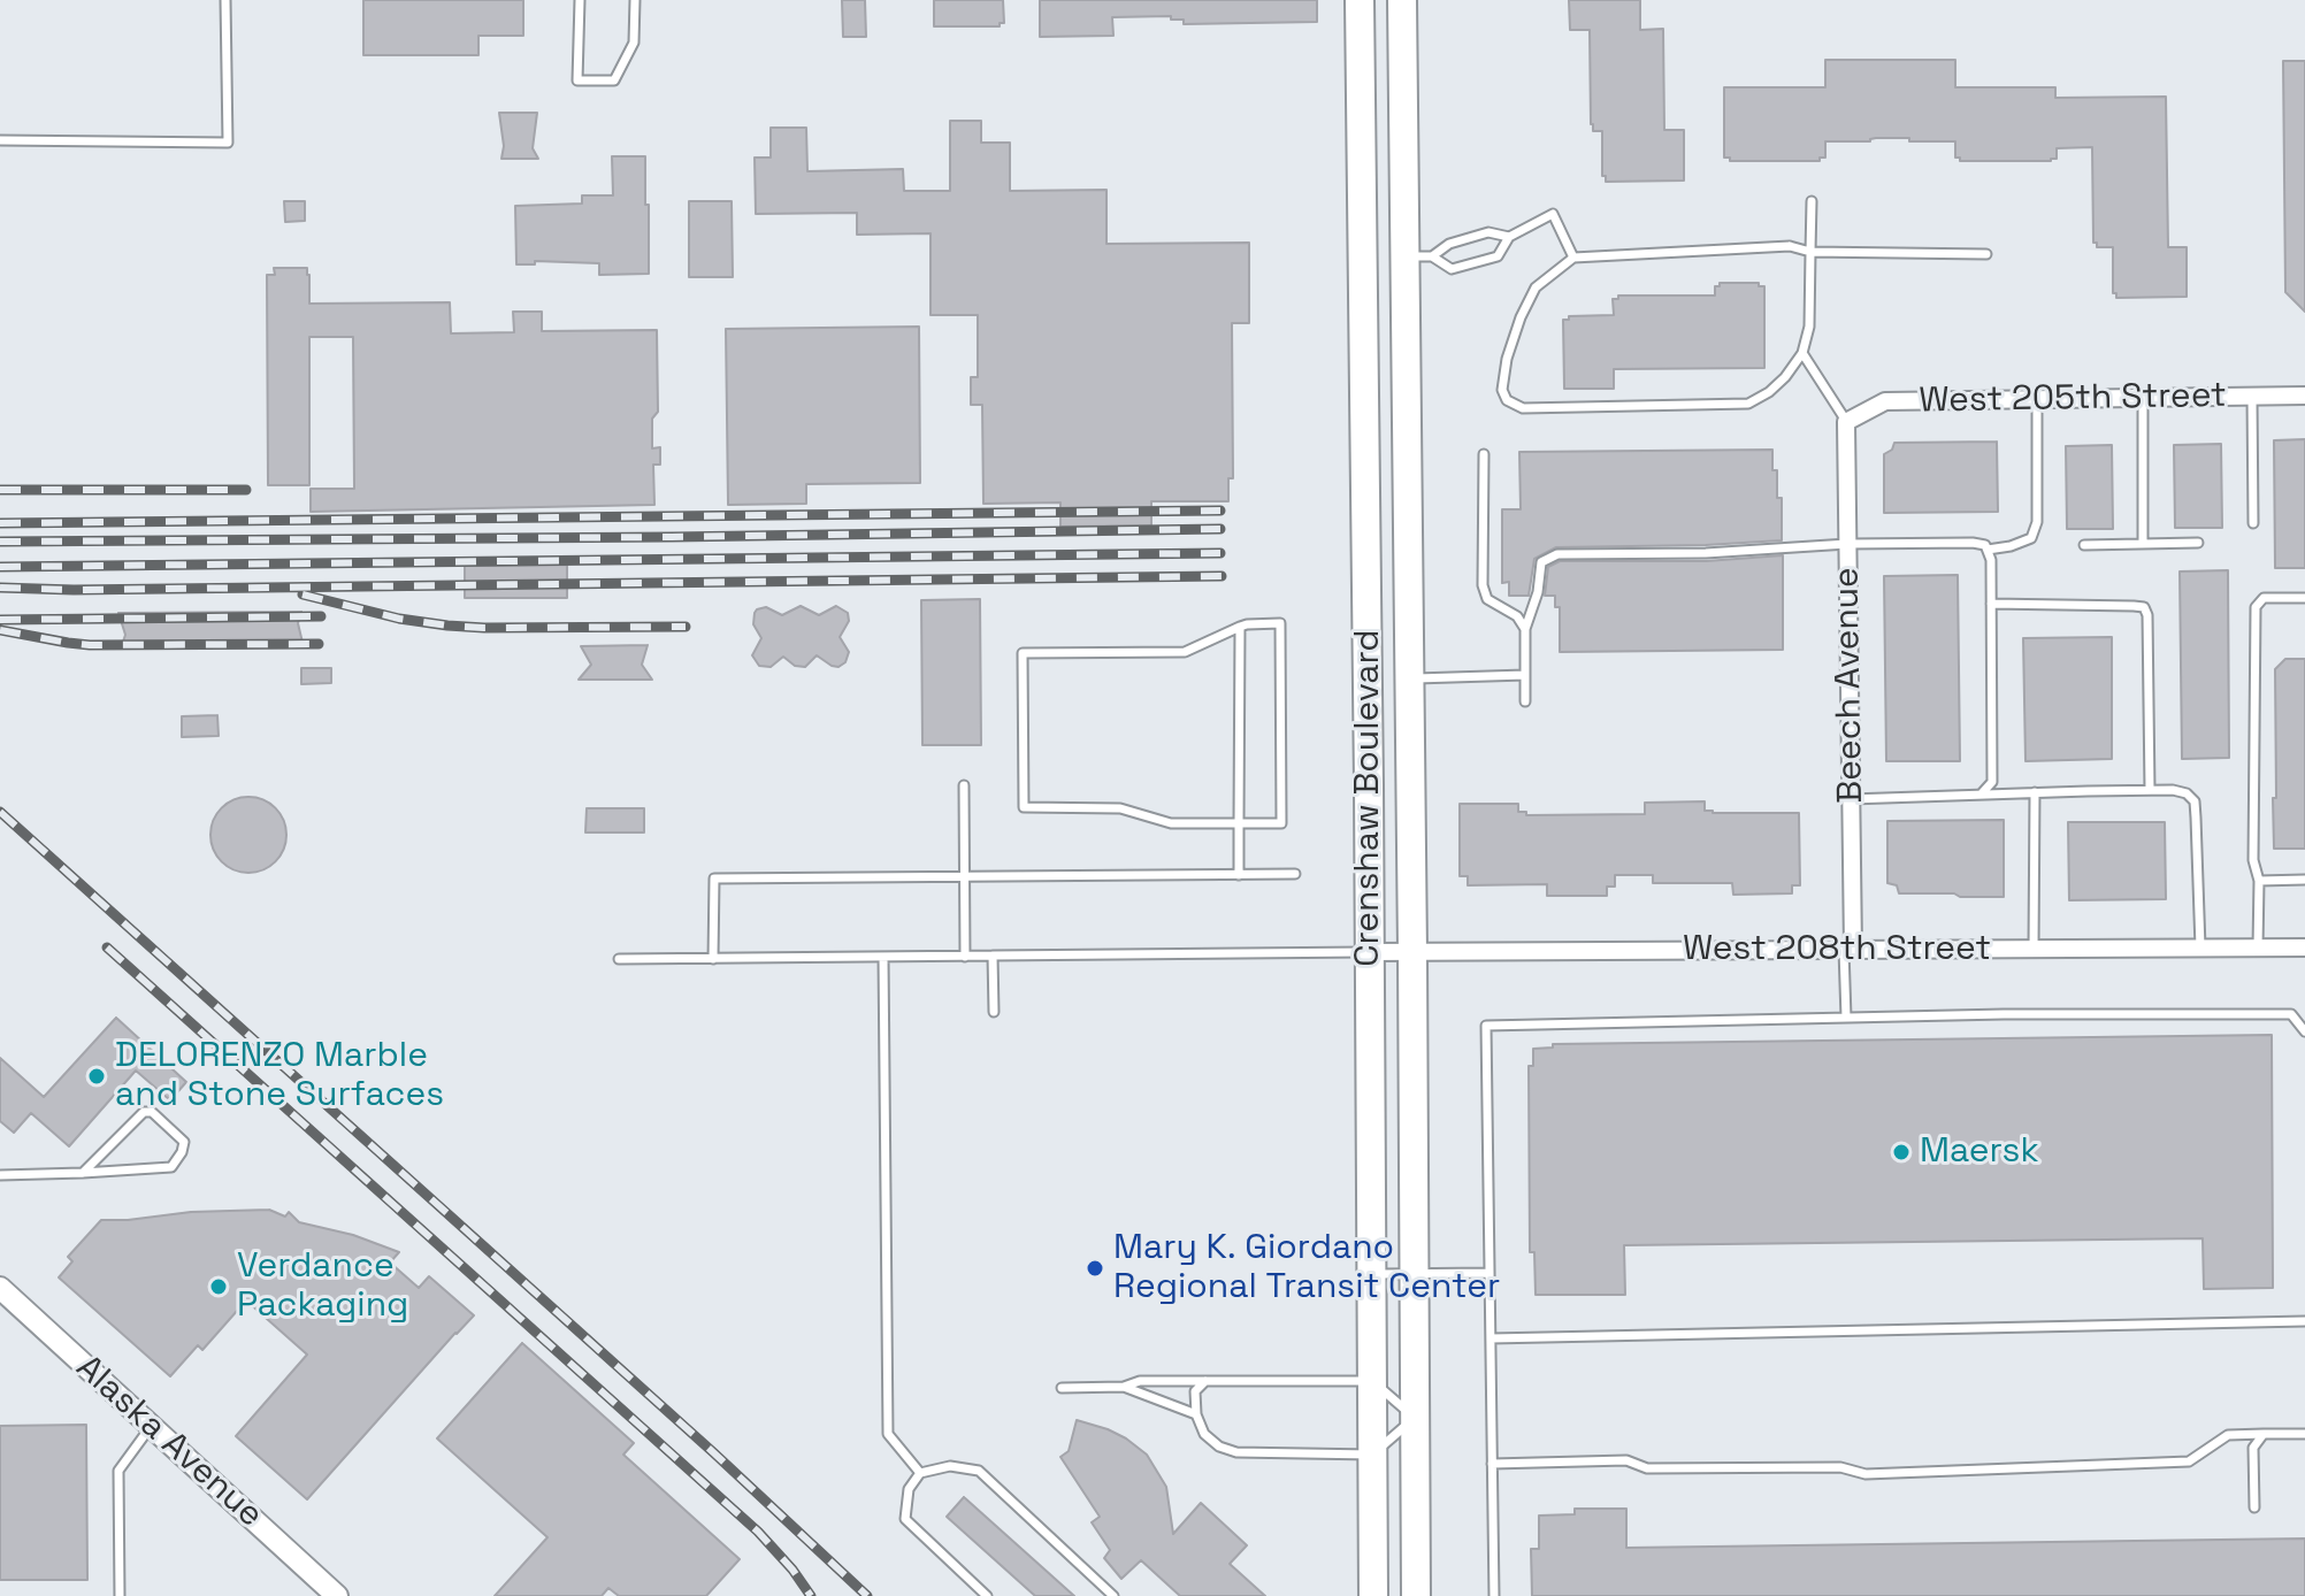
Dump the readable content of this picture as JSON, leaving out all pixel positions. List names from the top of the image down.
{
  "streets": {
    "main road": ["Crenshaw Boulevard"],
    "street": [
      "West 205th Street",
      "Beech Avenue",
      "West 208th Street",
      "Alaska Avenue"
    ]
  },
  "crossings": [
    ["West 205th Street", "Beech Avenue"],
    ["Beech Avenue", "West 208th Street"],
    ["Crenshaw Boulevard", "West 208th Street"]
  ],
  "places": [
    "DELORENZO Marble and Stone Surfaces",
    "Maersk",
    "Mary K. Giordano Regional Transit Center",
    "Verdance Packaging"
  ]
}
